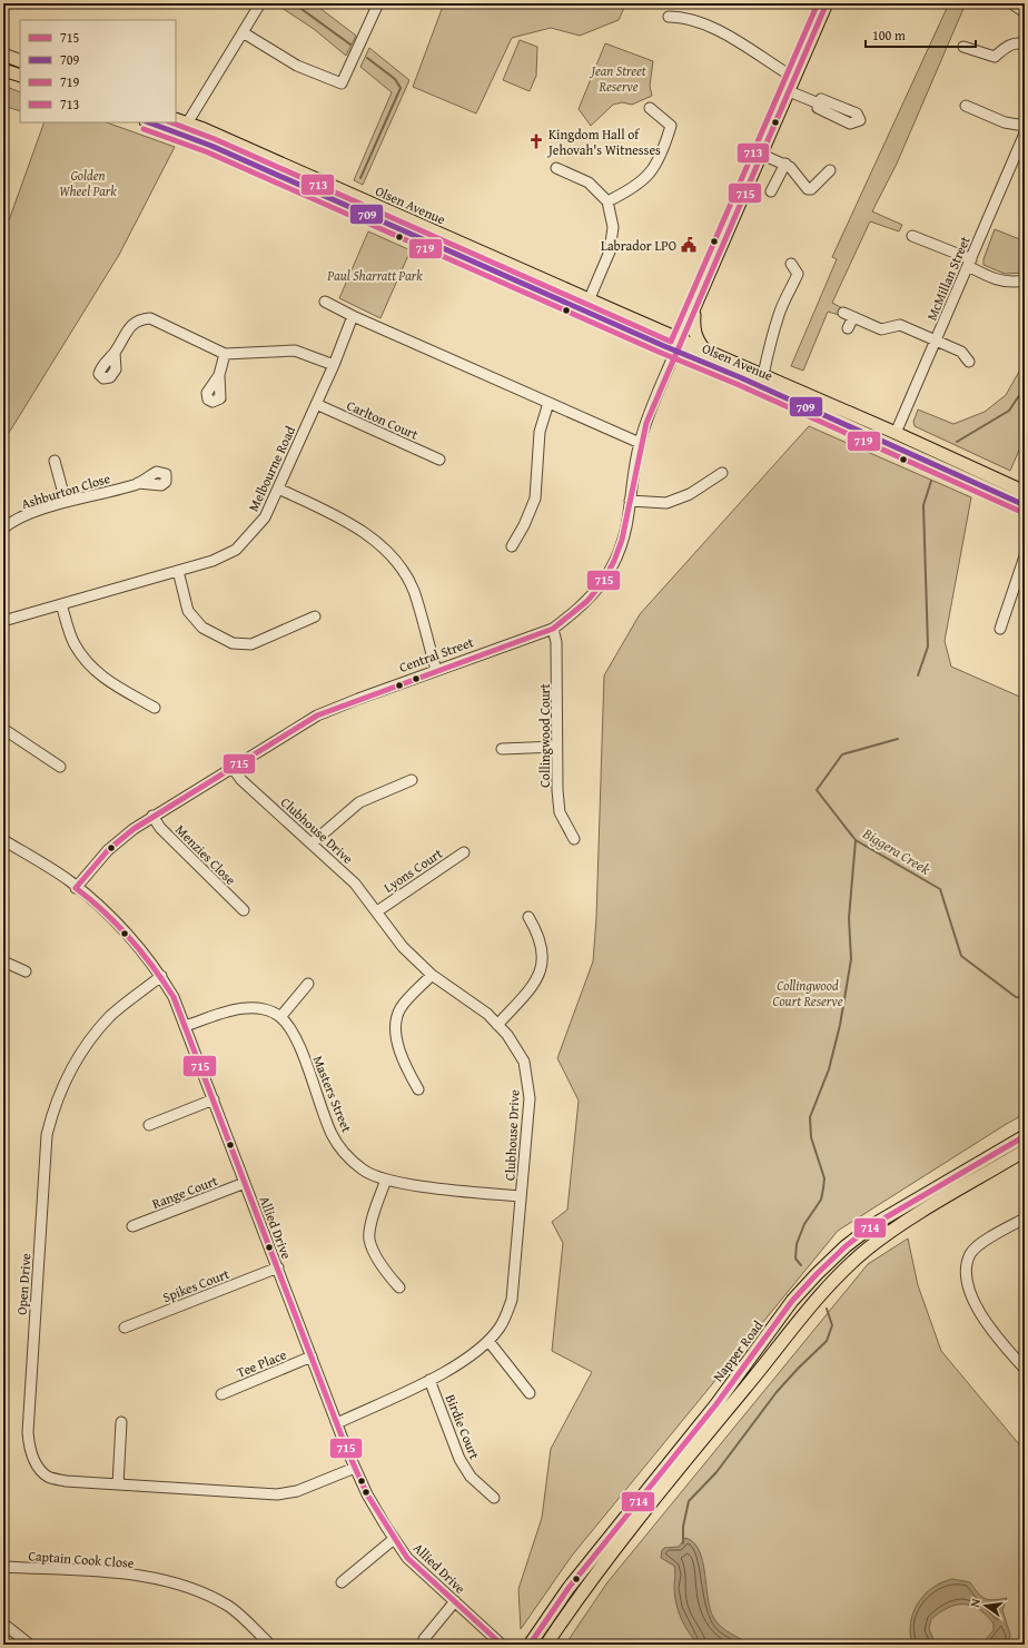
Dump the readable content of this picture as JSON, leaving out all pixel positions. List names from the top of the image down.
{
  "streets": {
    "main road": ["Olsen Avenue", "Napper Road"],
    "street": [
      "McMillan Street",
      "Carlton Court",
      "Melbourne Road",
      "Ashburton Close",
      "Central Street",
      "Collingwood Court",
      "Clubhouse Drive",
      "Menzies Close",
      "Lyons Court",
      "Masters Street",
      "Range Court",
      "Allied Drive",
      "Open Drive",
      "Spikes Court",
      "Tee Place",
      "Birdie Court",
      "Captain Cook Close"
    ]
  },
  "crossings": [
    ["Olsen Avenue", "McMillan Street"],
    ["Olsen Avenue", "Central Street"],
    ["Carlton Court", "Melbourne Road"],
    ["Central Street", "Collingwood Court"],
    ["Central Street", "Clubhouse Drive"],
    ["Central Street", "Menzies Close"],
    ["Central Street", "Allied Drive"],
    ["Clubhouse Drive", "Lyons Court"],
    ["Clubhouse Drive", "Masters Street"],
    ["Clubhouse Drive", "Allied Drive"],
    ["Clubhouse Drive", "Birdie Court"],
    ["Range Court", "Allied Drive"],
    ["Allied Drive", "Open Drive"],
    ["Allied Drive", "Spikes Court"],
    ["Allied Drive", "Tee Place"]
  ],
  "water": ["Biggera Creek"],
  "parks": [
    "Jean Street Reserve",
    "Golden Wheel Park",
    "Paul Sharratt Park",
    "Collingwood Court Reserve"
  ],
  "places": {
    "church": ["Kingdom Hall of Jehovah's Witnesses"],
    "public building": ["Labrador LPO"]
  },
  "lines": [
    "transit line 715",
    "transit line 713",
    "transit line 709",
    "transit line 719",
    "transit line 714"
  ],
  "legend": [
    "715",
    "709",
    "719",
    "713"
  ],
  "scale_bar": "100 m",
  "north": "left"
}
